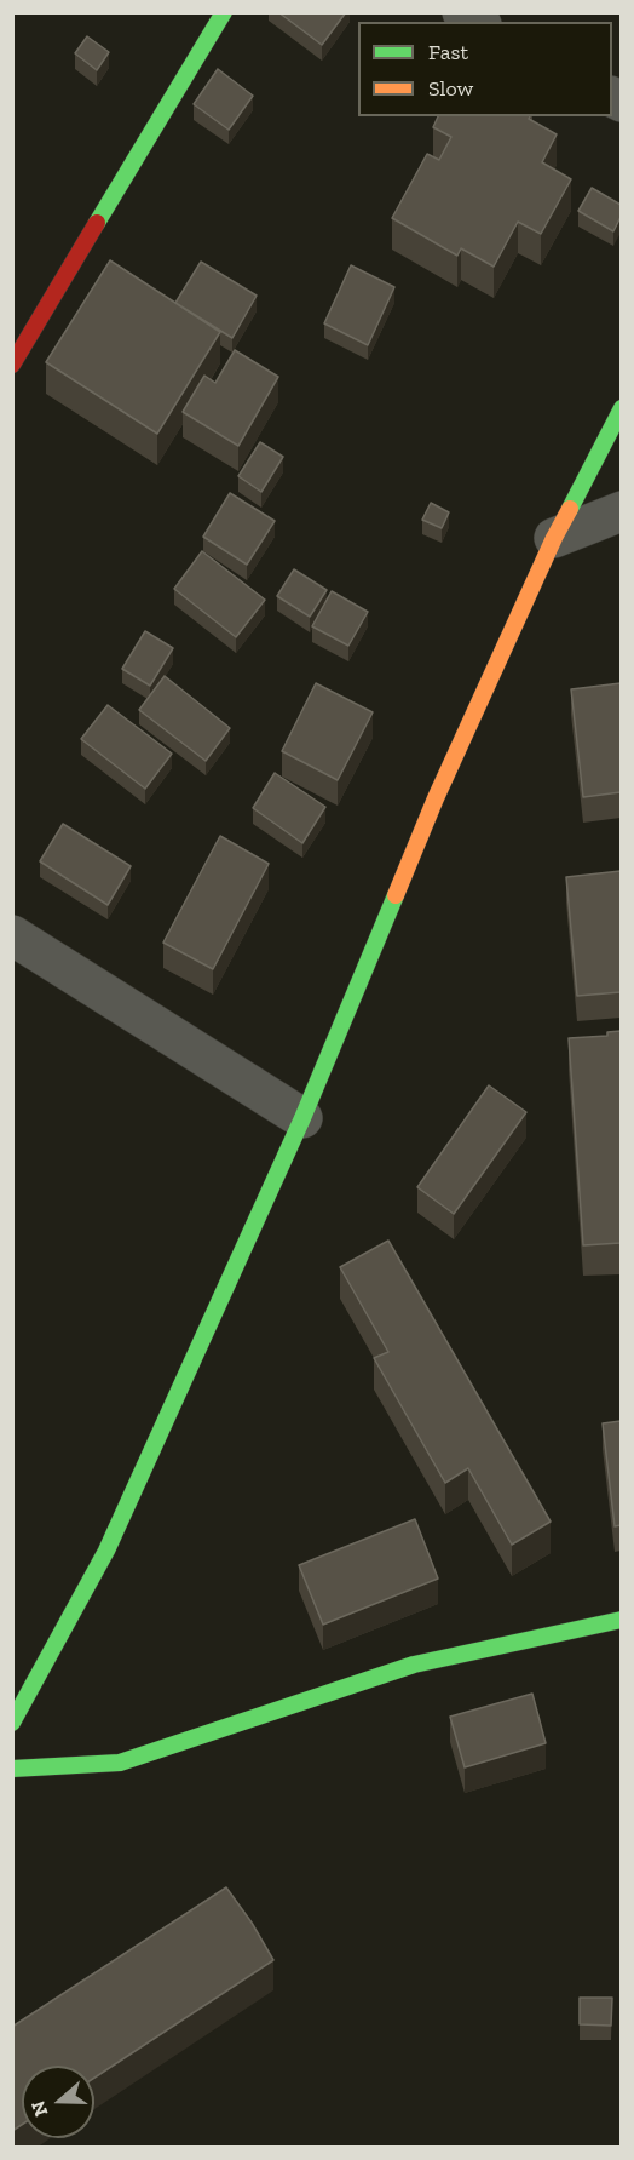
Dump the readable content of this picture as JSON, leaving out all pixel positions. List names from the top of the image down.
{
  "legend": ["Fast", "Slow"],
  "north": "left"
}
